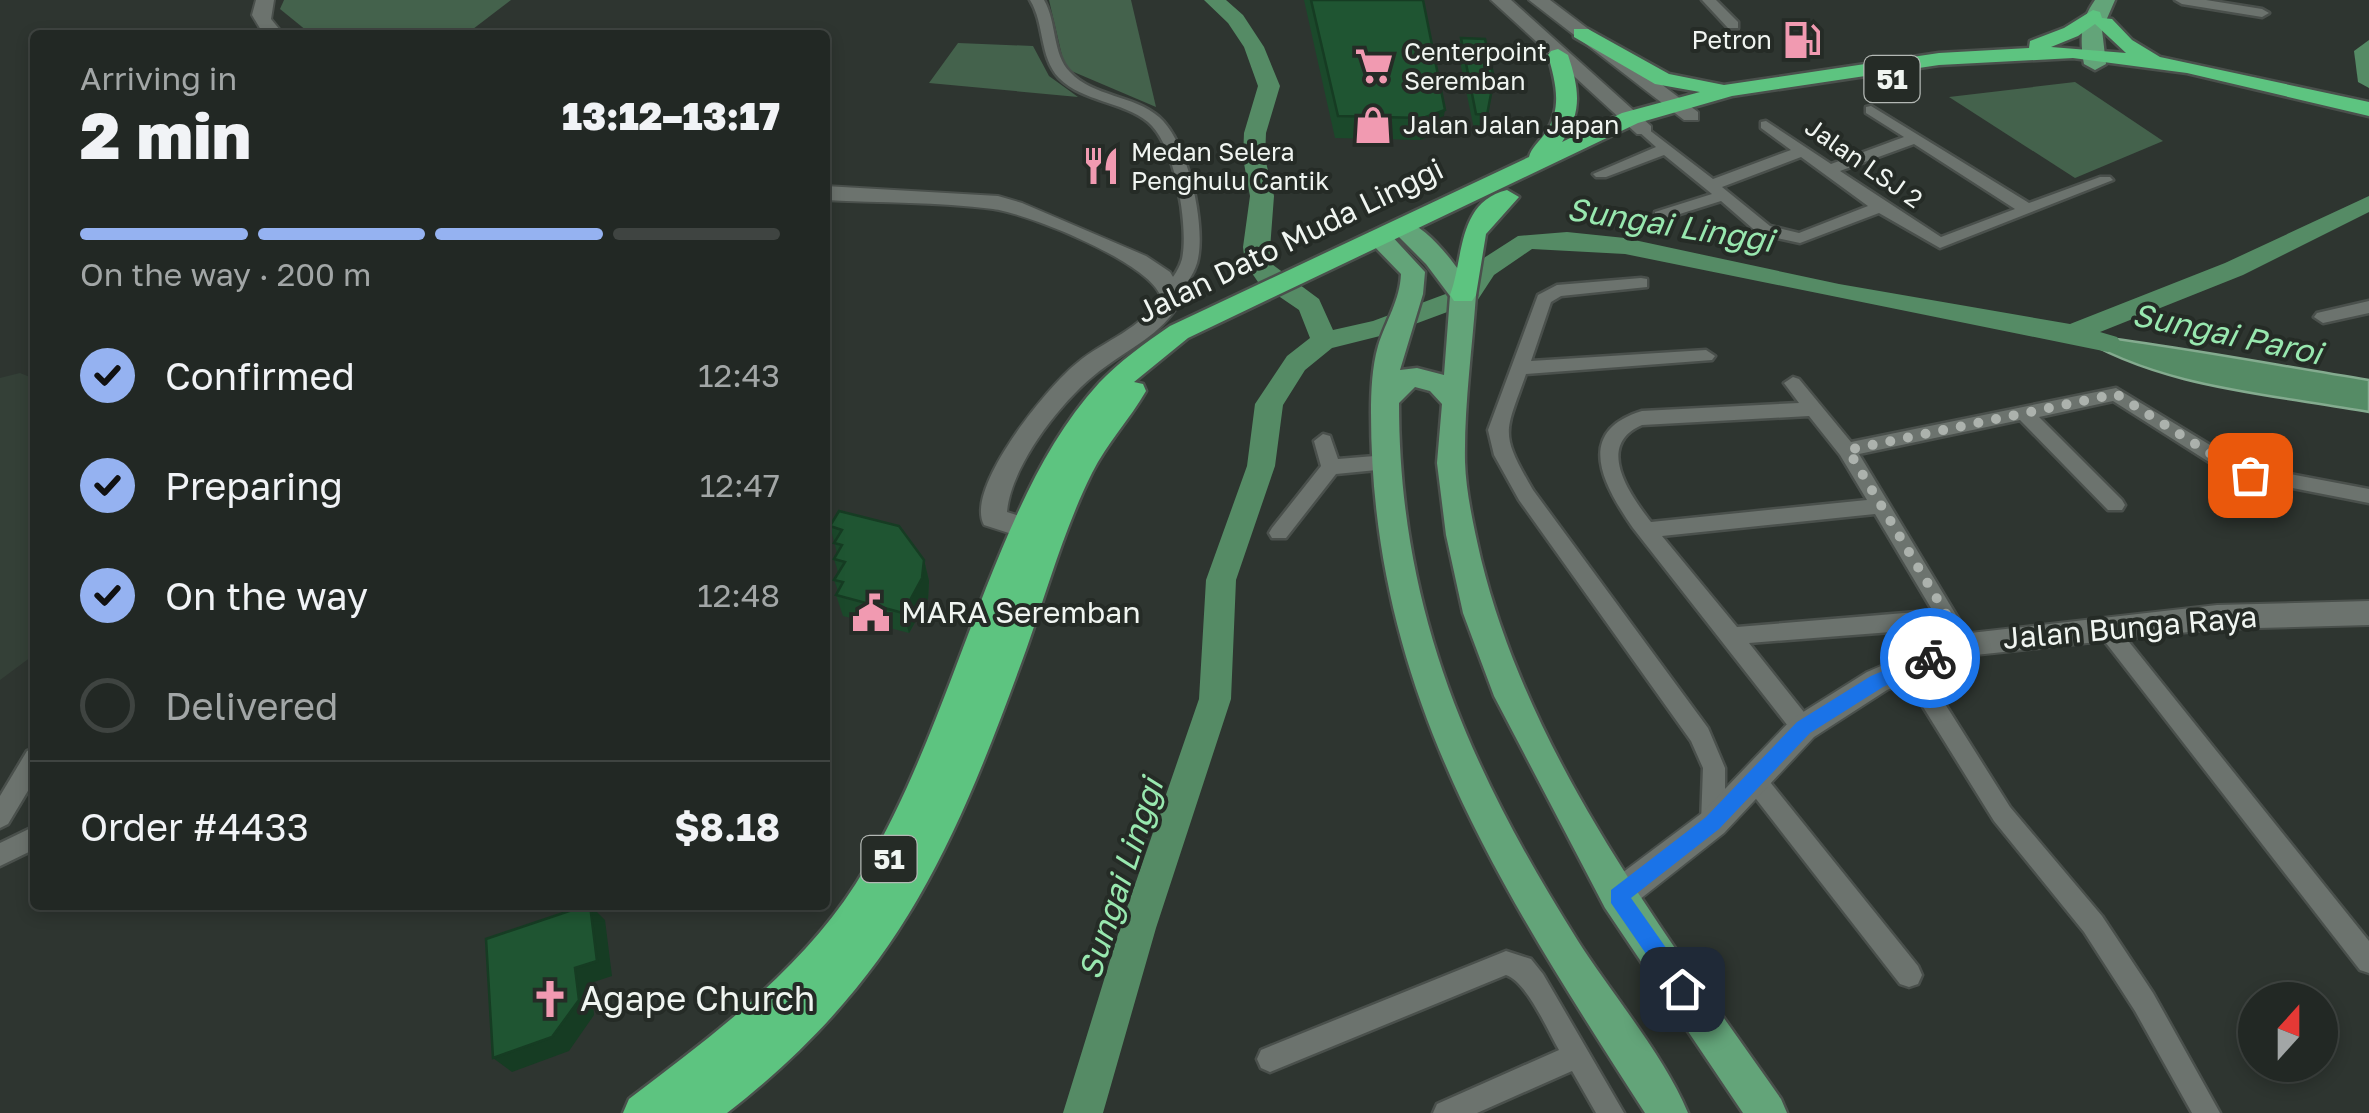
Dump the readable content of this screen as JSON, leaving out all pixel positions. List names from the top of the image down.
{
  "streets": {
    "highway": ["51", "Jalan Dato Muda Linggi"],
    "street": ["Jalan LSJ 2", "Jalan Bunga Raya"]
  },
  "water": ["Sungai Linggi", "Sungai Paroi"],
  "places": {
    "fuel station": ["Petron"],
    "supermarket": ["Centerpoint Seremban"],
    "shop": ["Jalan Jalan Japan"],
    "restaurant": ["Medan Selera Penghulu Cantik"],
    "public building": ["MARA Seremban"],
    "church": ["Agape Church"]
  },
  "north": "top",
  "page": {
    "heading": ["2 min", "Arriving in", "13:12–13:17"],
    "panel": ["Order #4433", "$8.18"],
    "bar": "On the way · 200 m",
    "list": [
      ["Confirmed", "12:43"],
      ["Preparing", "12:47"],
      ["On the way", "12:48"],
      "Delivered"
    ]
  }
}
